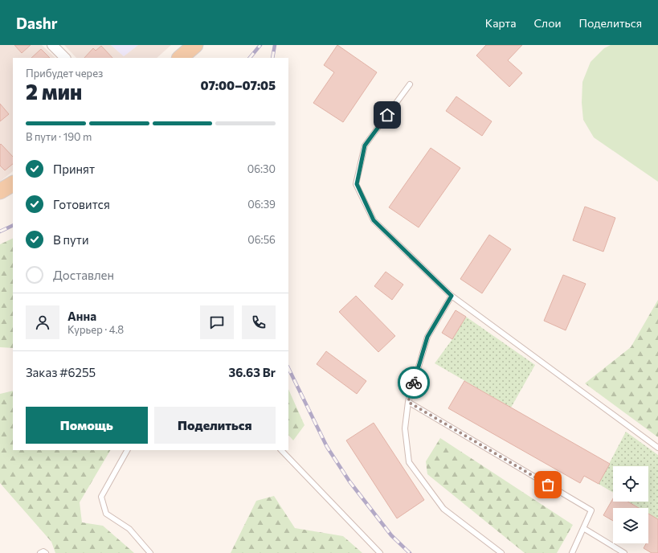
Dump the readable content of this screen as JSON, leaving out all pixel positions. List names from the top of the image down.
{
  "page": {
    "header": "Dashr",
    "nav": ["Карта", "Слои", "Поделиться"],
    "heading": ["2 мин", "Прибудет через", "07:00–07:05"],
    "panel": [
      "Анна",
      "Курьер · 4.8",
      "Заказ #6255",
      "36.63 Br"
    ],
    "bar": "В пути · 190 m",
    "list": [
      ["Принят", "06:30"],
      ["Готовится", "06:39"],
      ["В пути", "06:56"],
      "Доставлен"
    ],
    "buttons": ["Помощь", "Поделиться"]
  }
}
